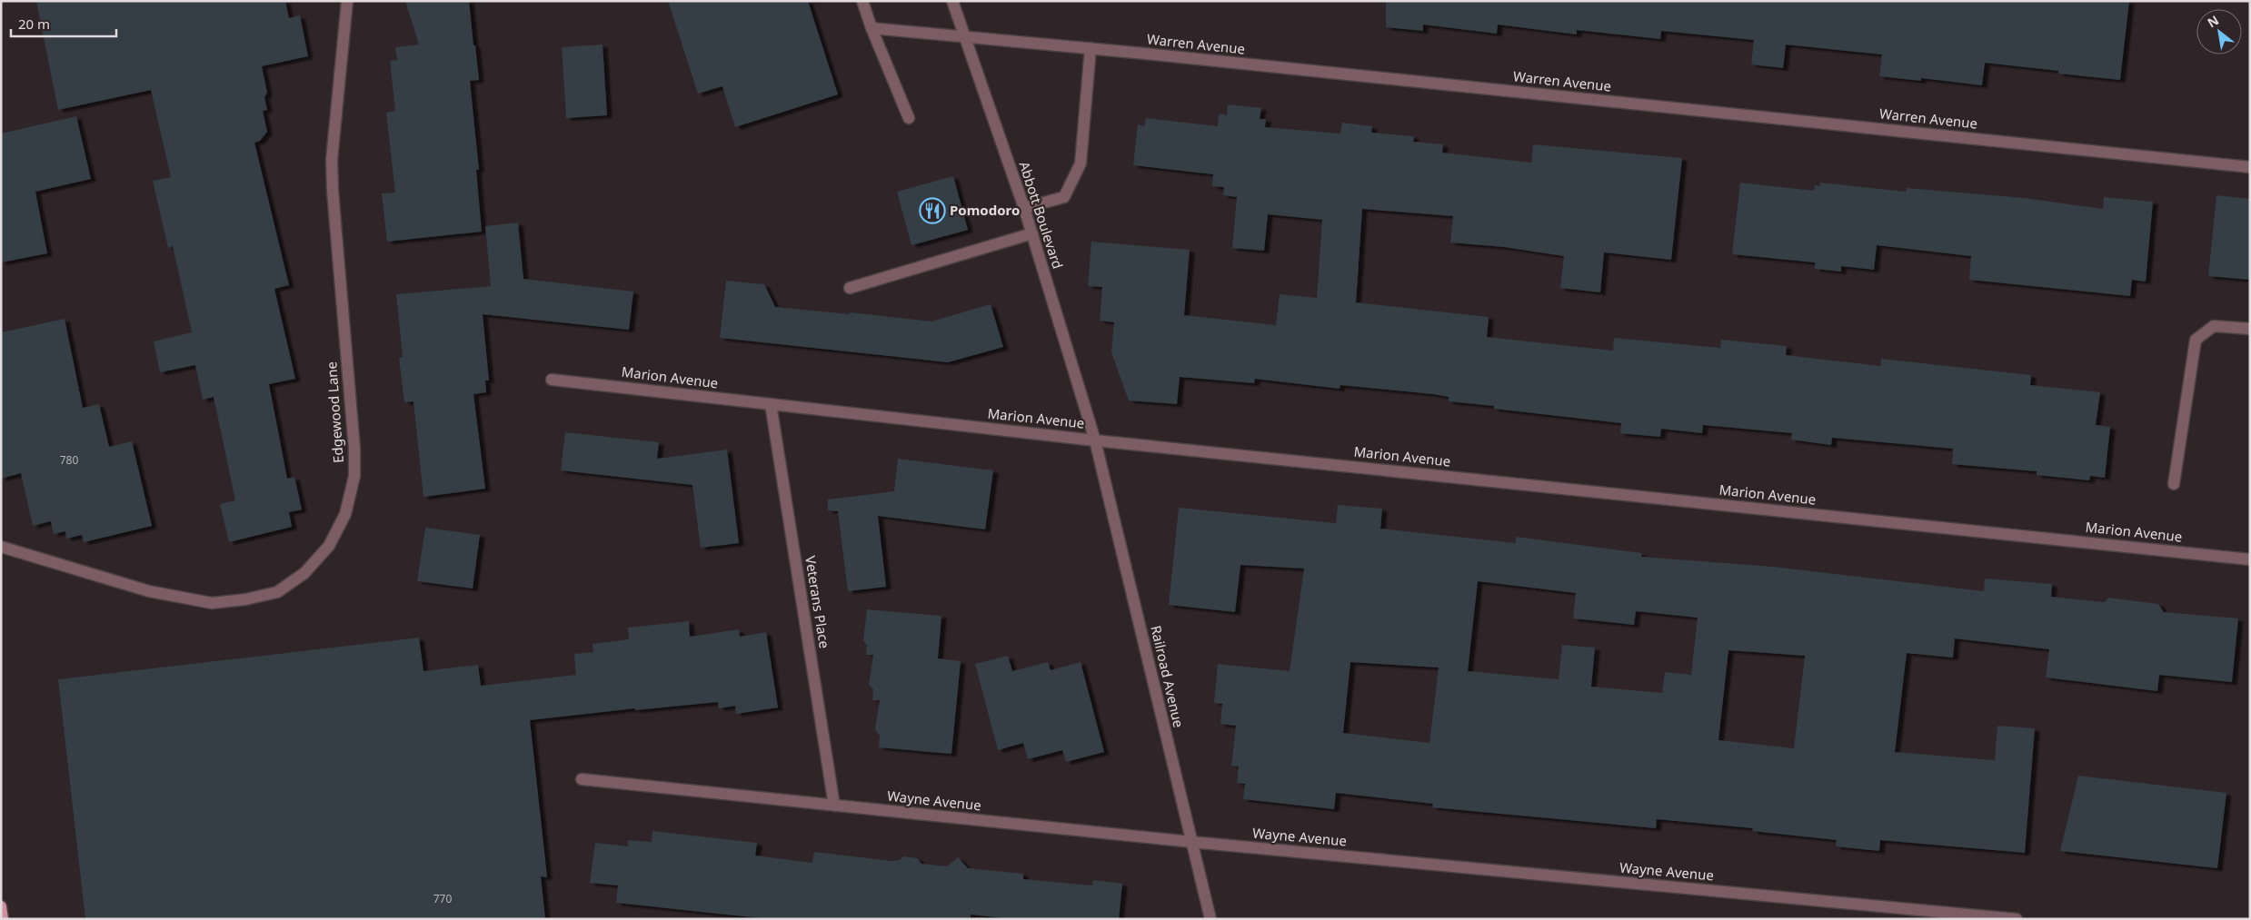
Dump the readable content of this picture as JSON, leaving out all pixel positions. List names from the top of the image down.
{
  "streets": {
    "street": [
      "Warren Avenue",
      "Abbott Boulevard",
      "Marion Avenue",
      "Edgewood Lane",
      "Veterans Place",
      "Railroad Avenue",
      "Wayne Avenue"
    ]
  },
  "crossings": [
    ["Warren Avenue", "Abbott Boulevard"],
    ["Abbott Boulevard", "Marion Avenue"],
    ["Abbott Boulevard", "Railroad Avenue"],
    ["Marion Avenue", "Veterans Place"],
    ["Marion Avenue", "Railroad Avenue"],
    ["Veterans Place", "Wayne Avenue"],
    ["Railroad Avenue", "Wayne Avenue"]
  ],
  "places": {
    "restaurant": ["Pomodoro"]
  },
  "house_numbers": ["780", "770"],
  "scale_bar": "20 m",
  "north": "top left"
}
